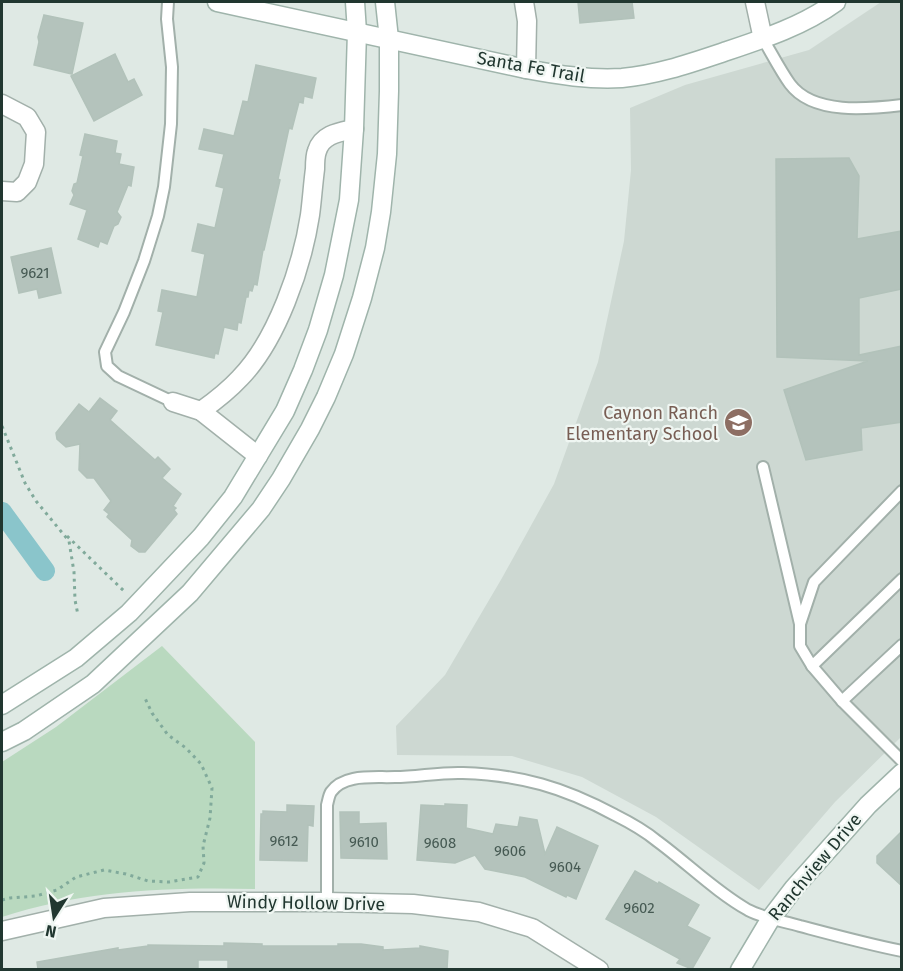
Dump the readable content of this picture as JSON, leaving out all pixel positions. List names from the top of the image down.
{
  "streets": {
    "street": ["Santa Fe Trail", "Ranchview Drive", "Windy Hollow Drive"]
  },
  "places": {
    "school or university": ["Caynon Ranch Elementary School"]
  },
  "house_numbers": [
    "9621",
    "9612",
    "9610",
    "9608",
    "9606",
    "9604",
    "9602"
  ],
  "north": "bottom"
}
